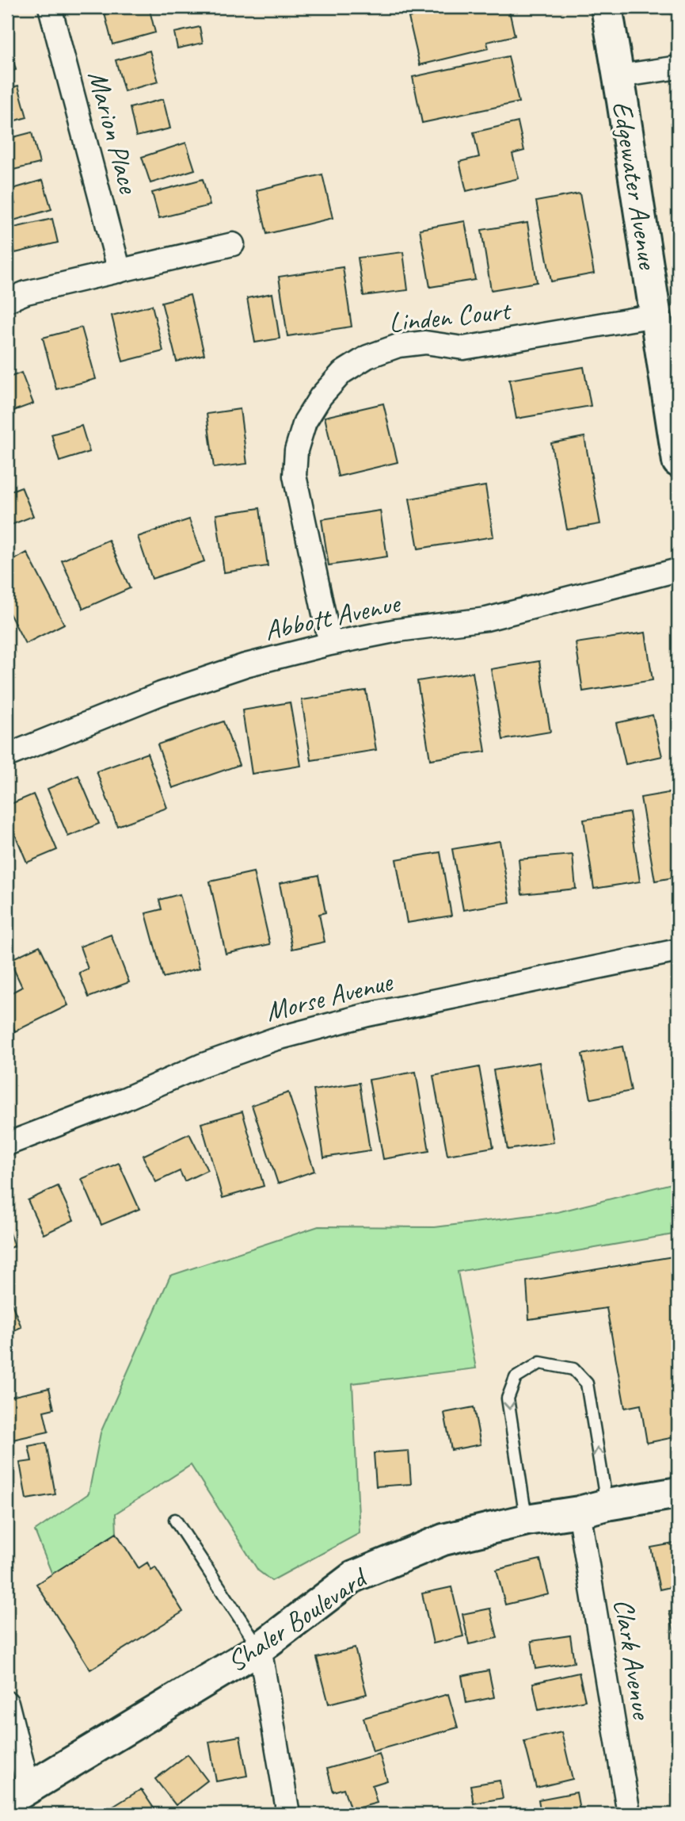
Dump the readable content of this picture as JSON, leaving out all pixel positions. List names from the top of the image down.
{
  "streets": {
    "street": [
      "Marion Place",
      "Edgewater Avenue",
      "Linden Court",
      "Abbott Avenue",
      "Morse Avenue",
      "Shaler Boulevard",
      "Clark Avenue"
    ]
  },
  "crossings": [
    ["Edgewater Avenue", "Linden Court"],
    ["Linden Court", "Abbott Avenue"],
    ["Shaler Boulevard", "Clark Avenue"]
  ]
}
